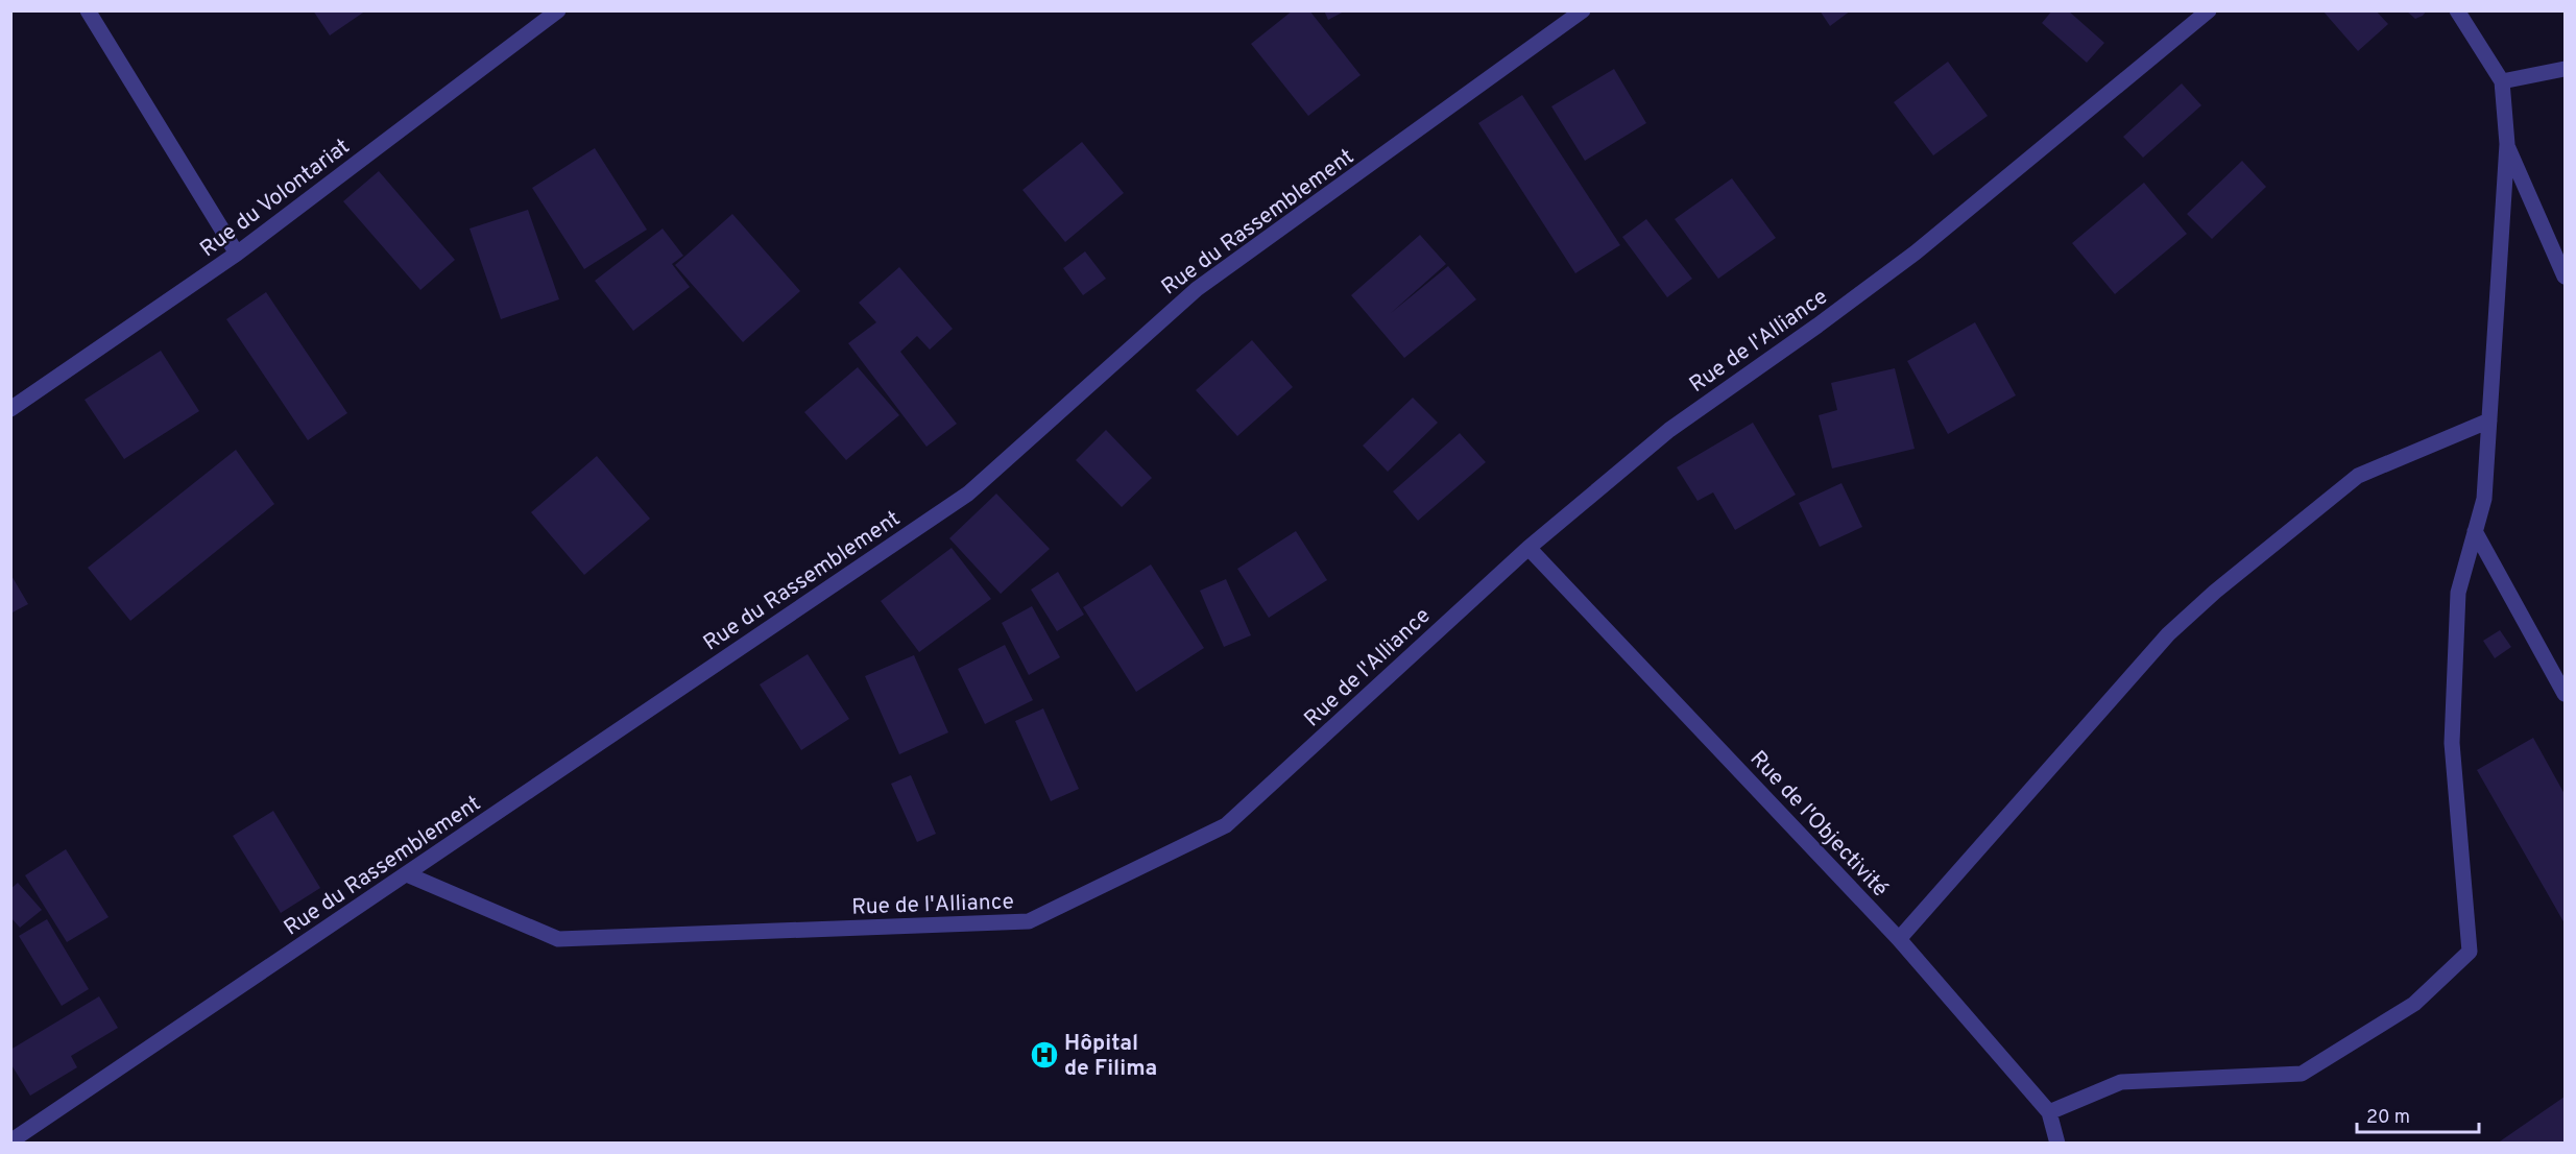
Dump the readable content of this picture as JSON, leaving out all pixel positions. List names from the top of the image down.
{
  "streets": {
    "street": [
      "Rue du Volontariat",
      "Rue du Rassemblement",
      "Rue de l'Alliance",
      "Rue de l'Objectivité"
    ]
  },
  "crossings": [
    ["Rue du Rassemblement", "Rue de l'Alliance"],
    ["Rue de l'Alliance", "Rue de l'Objectivité"]
  ],
  "places": {
    "hospital": ["Hôpital de Filima"]
  },
  "scale_bar": "20 m"
}
